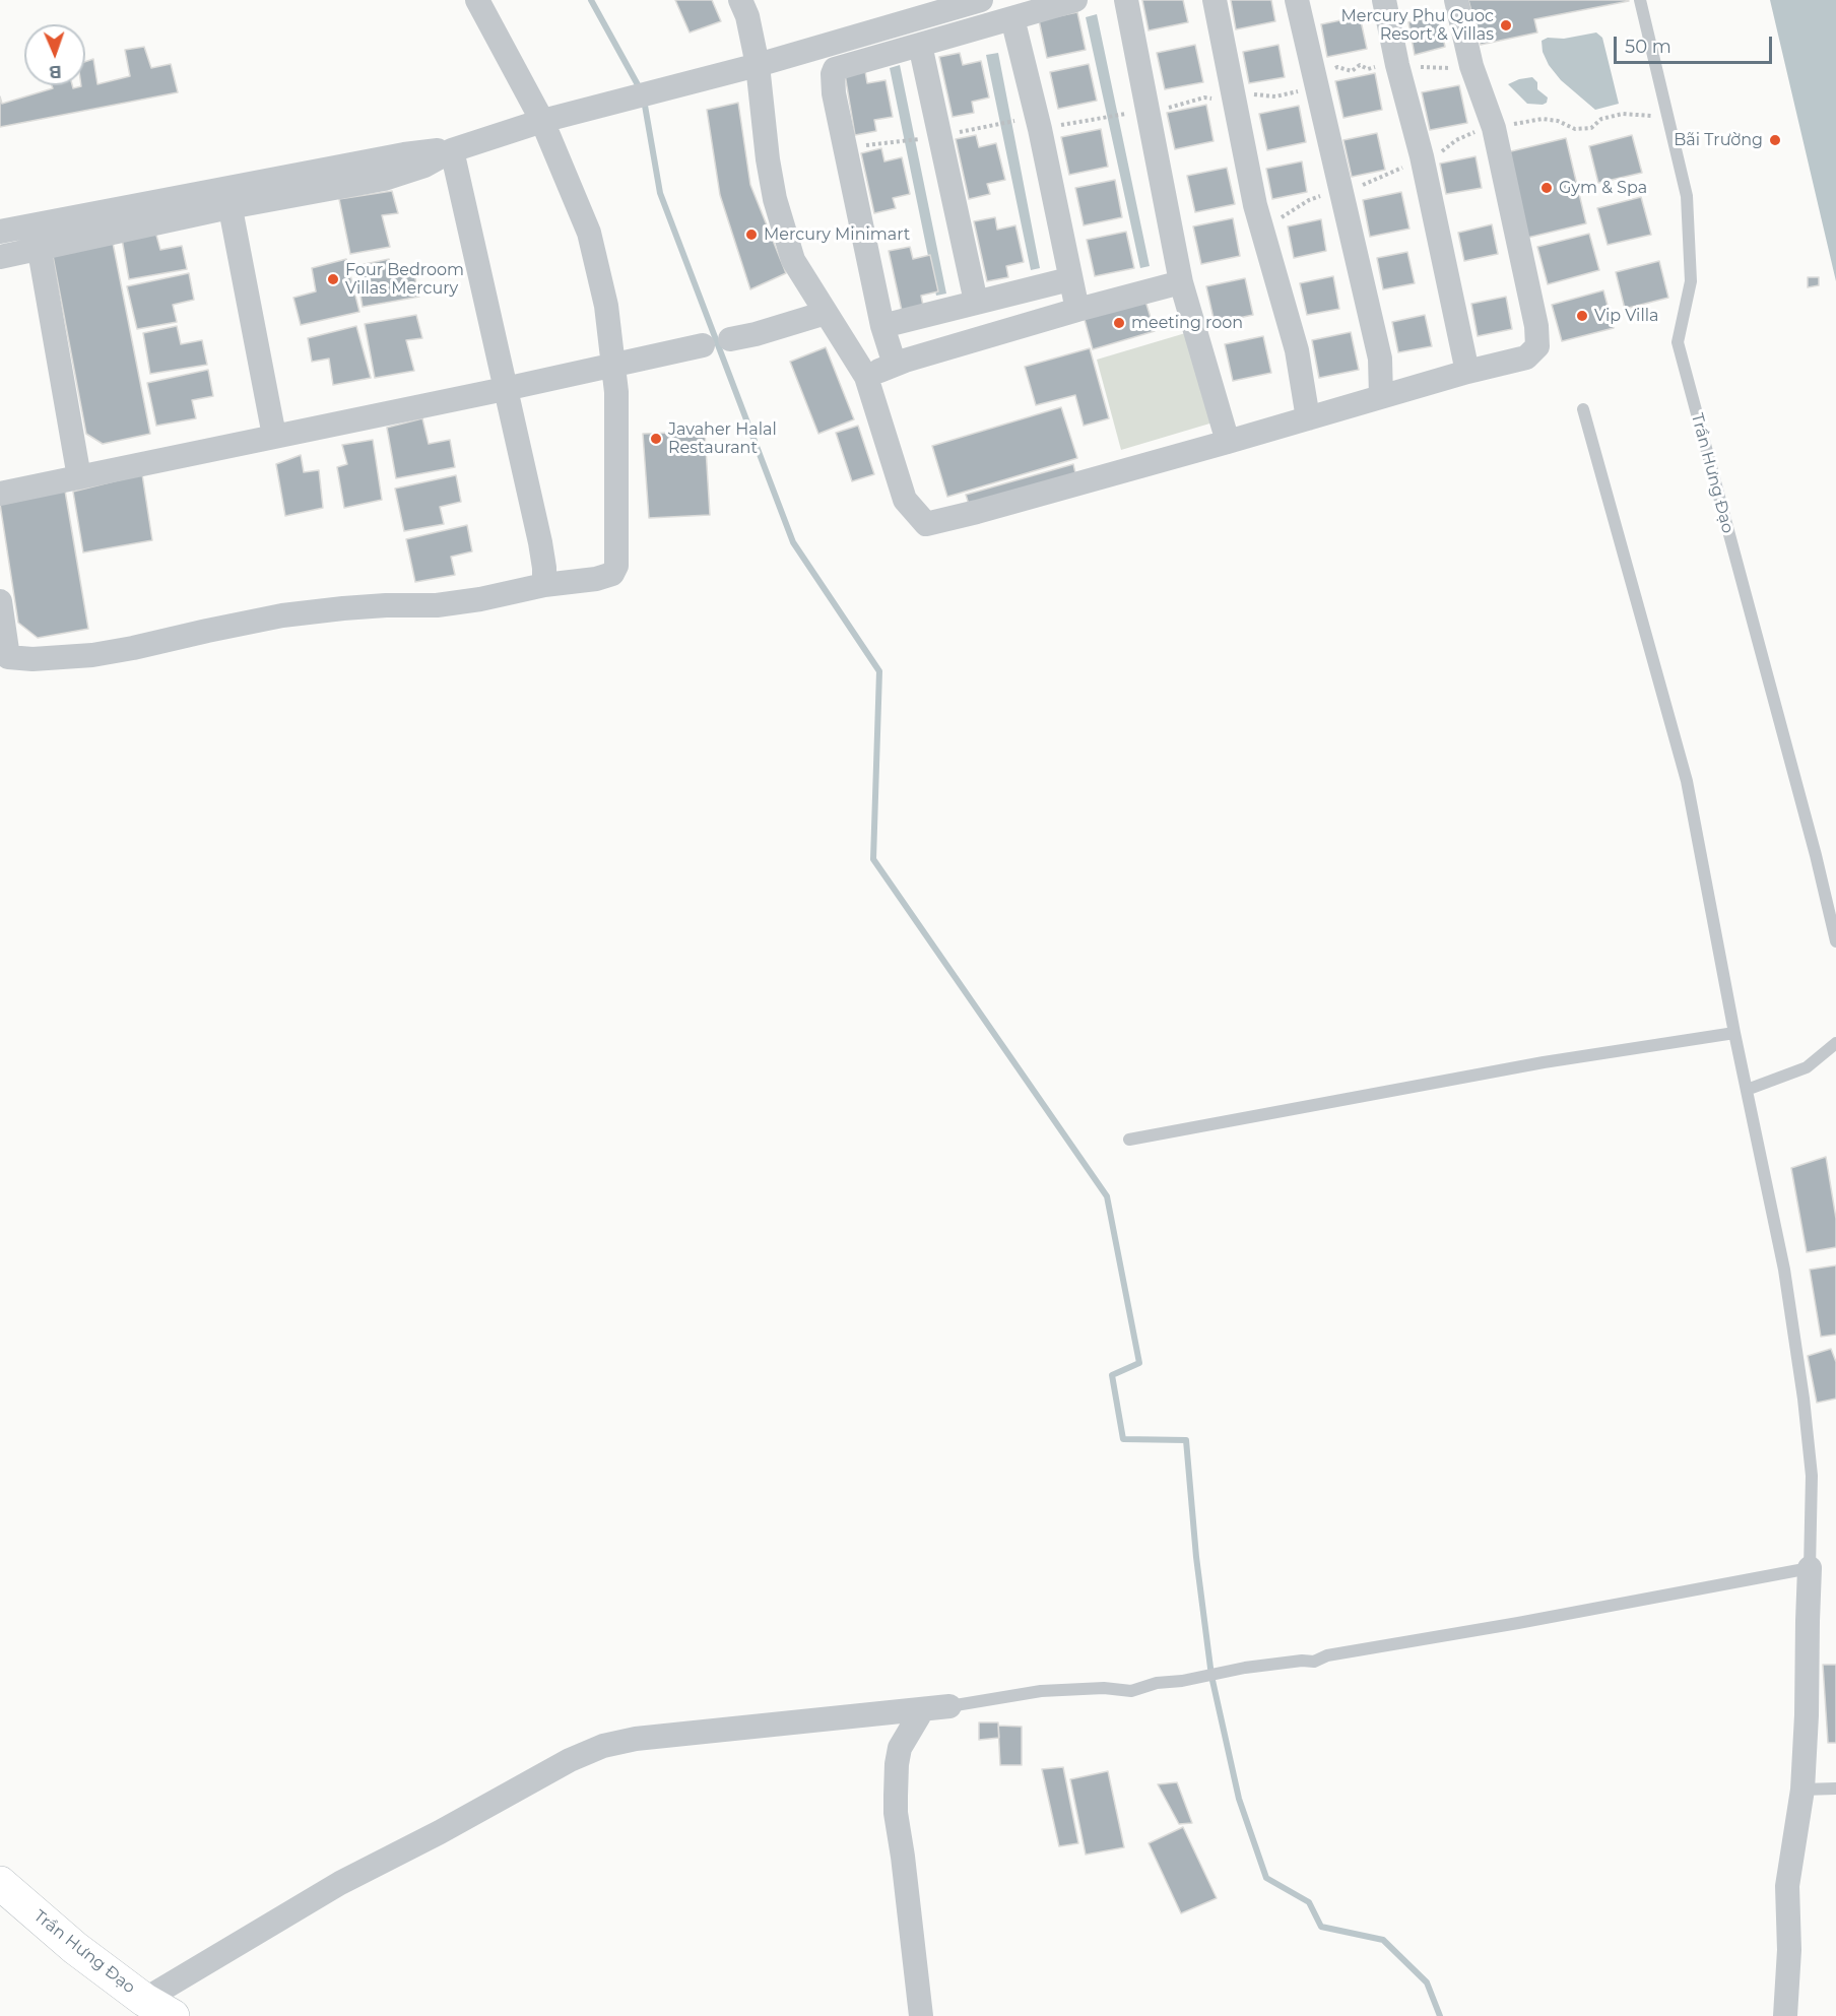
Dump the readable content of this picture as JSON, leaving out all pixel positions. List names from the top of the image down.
{
  "streets": {
    "main road": ["Trần Hưng Đạo"]
  },
  "places": [
    "Mercury Phu Quoc Resort & Villas",
    "Bãi Trường",
    "Gym & Spa",
    "Mercury Minimart",
    "Four Bedroom Villas Mercury",
    "Vip Villa",
    "meeting roon",
    "Javaher Halal Restaurant"
  ],
  "scale_bar": "50 m",
  "north": "bottom"
}
